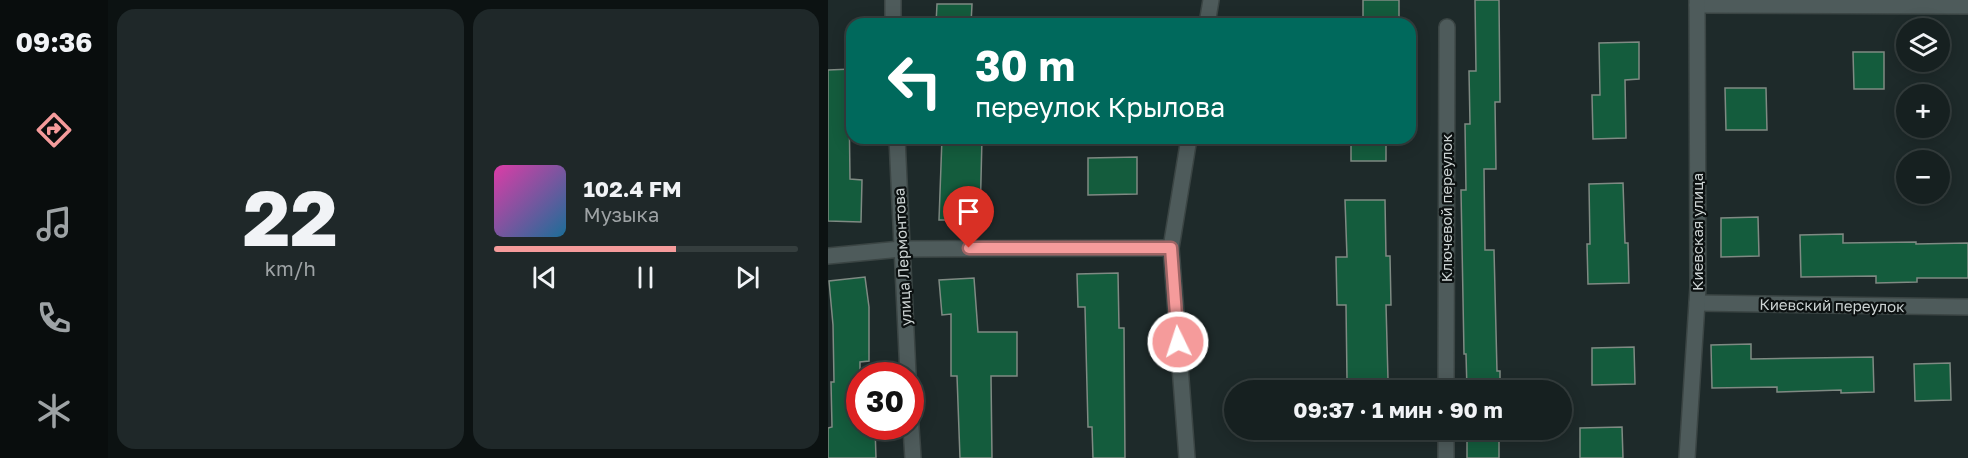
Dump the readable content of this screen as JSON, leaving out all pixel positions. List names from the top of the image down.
{
  "streets": {
    "street": [
      "Ключевой переулок",
      "Киевская улица",
      "улица Лермонтова",
      "Киевский переулок"
    ]
  },
  "crossings": [
    ["Киевская улица", "Киевский переулок"]
  ],
  "page": {
    "tabs": "09:36",
    "tile": ["22", "km/h"],
    "map_buttons": ["+", "−"],
    "turn": ["30 m", "переулок Крылова"],
    "song": ["102.4 FM", "Музыка"],
    "limit": "30",
    "trip": "09:37 · 1 мин · 90 m"
  }
}
